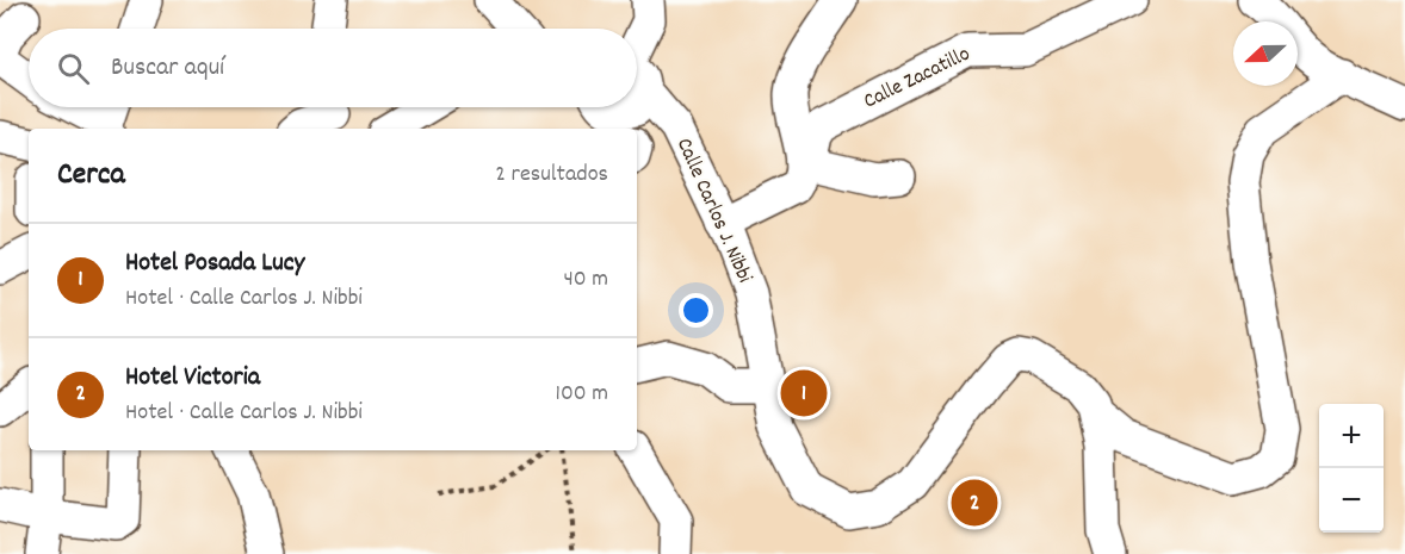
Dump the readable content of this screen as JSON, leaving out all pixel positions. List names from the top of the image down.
{
  "streets": {
    "street": ["Calle Zacatillo", "Calle Carlos J. Nibbi"]
  },
  "crossings": [
    ["Calle Zacatillo", "Calle Carlos J. Nibbi"]
  ],
  "north": "left",
  "page": {
    "search": "Buscar aquí",
    "heading": ["Cerca", "2 resultados"],
    "list": [
      {
        "mark": "1",
        "name": "Hotel Posada Lucy",
        "note": "Hotel · Calle Carlos J. Nibbi",
        "value": "40 m"
      },
      {
        "mark": "2",
        "name": "Hotel Victoria",
        "note": "Hotel · Calle Carlos J. Nibbi",
        "value": "100 m"
      }
    ],
    "pins": ["1", "2"],
    "map_buttons": ["+", "−"]
  }
}
